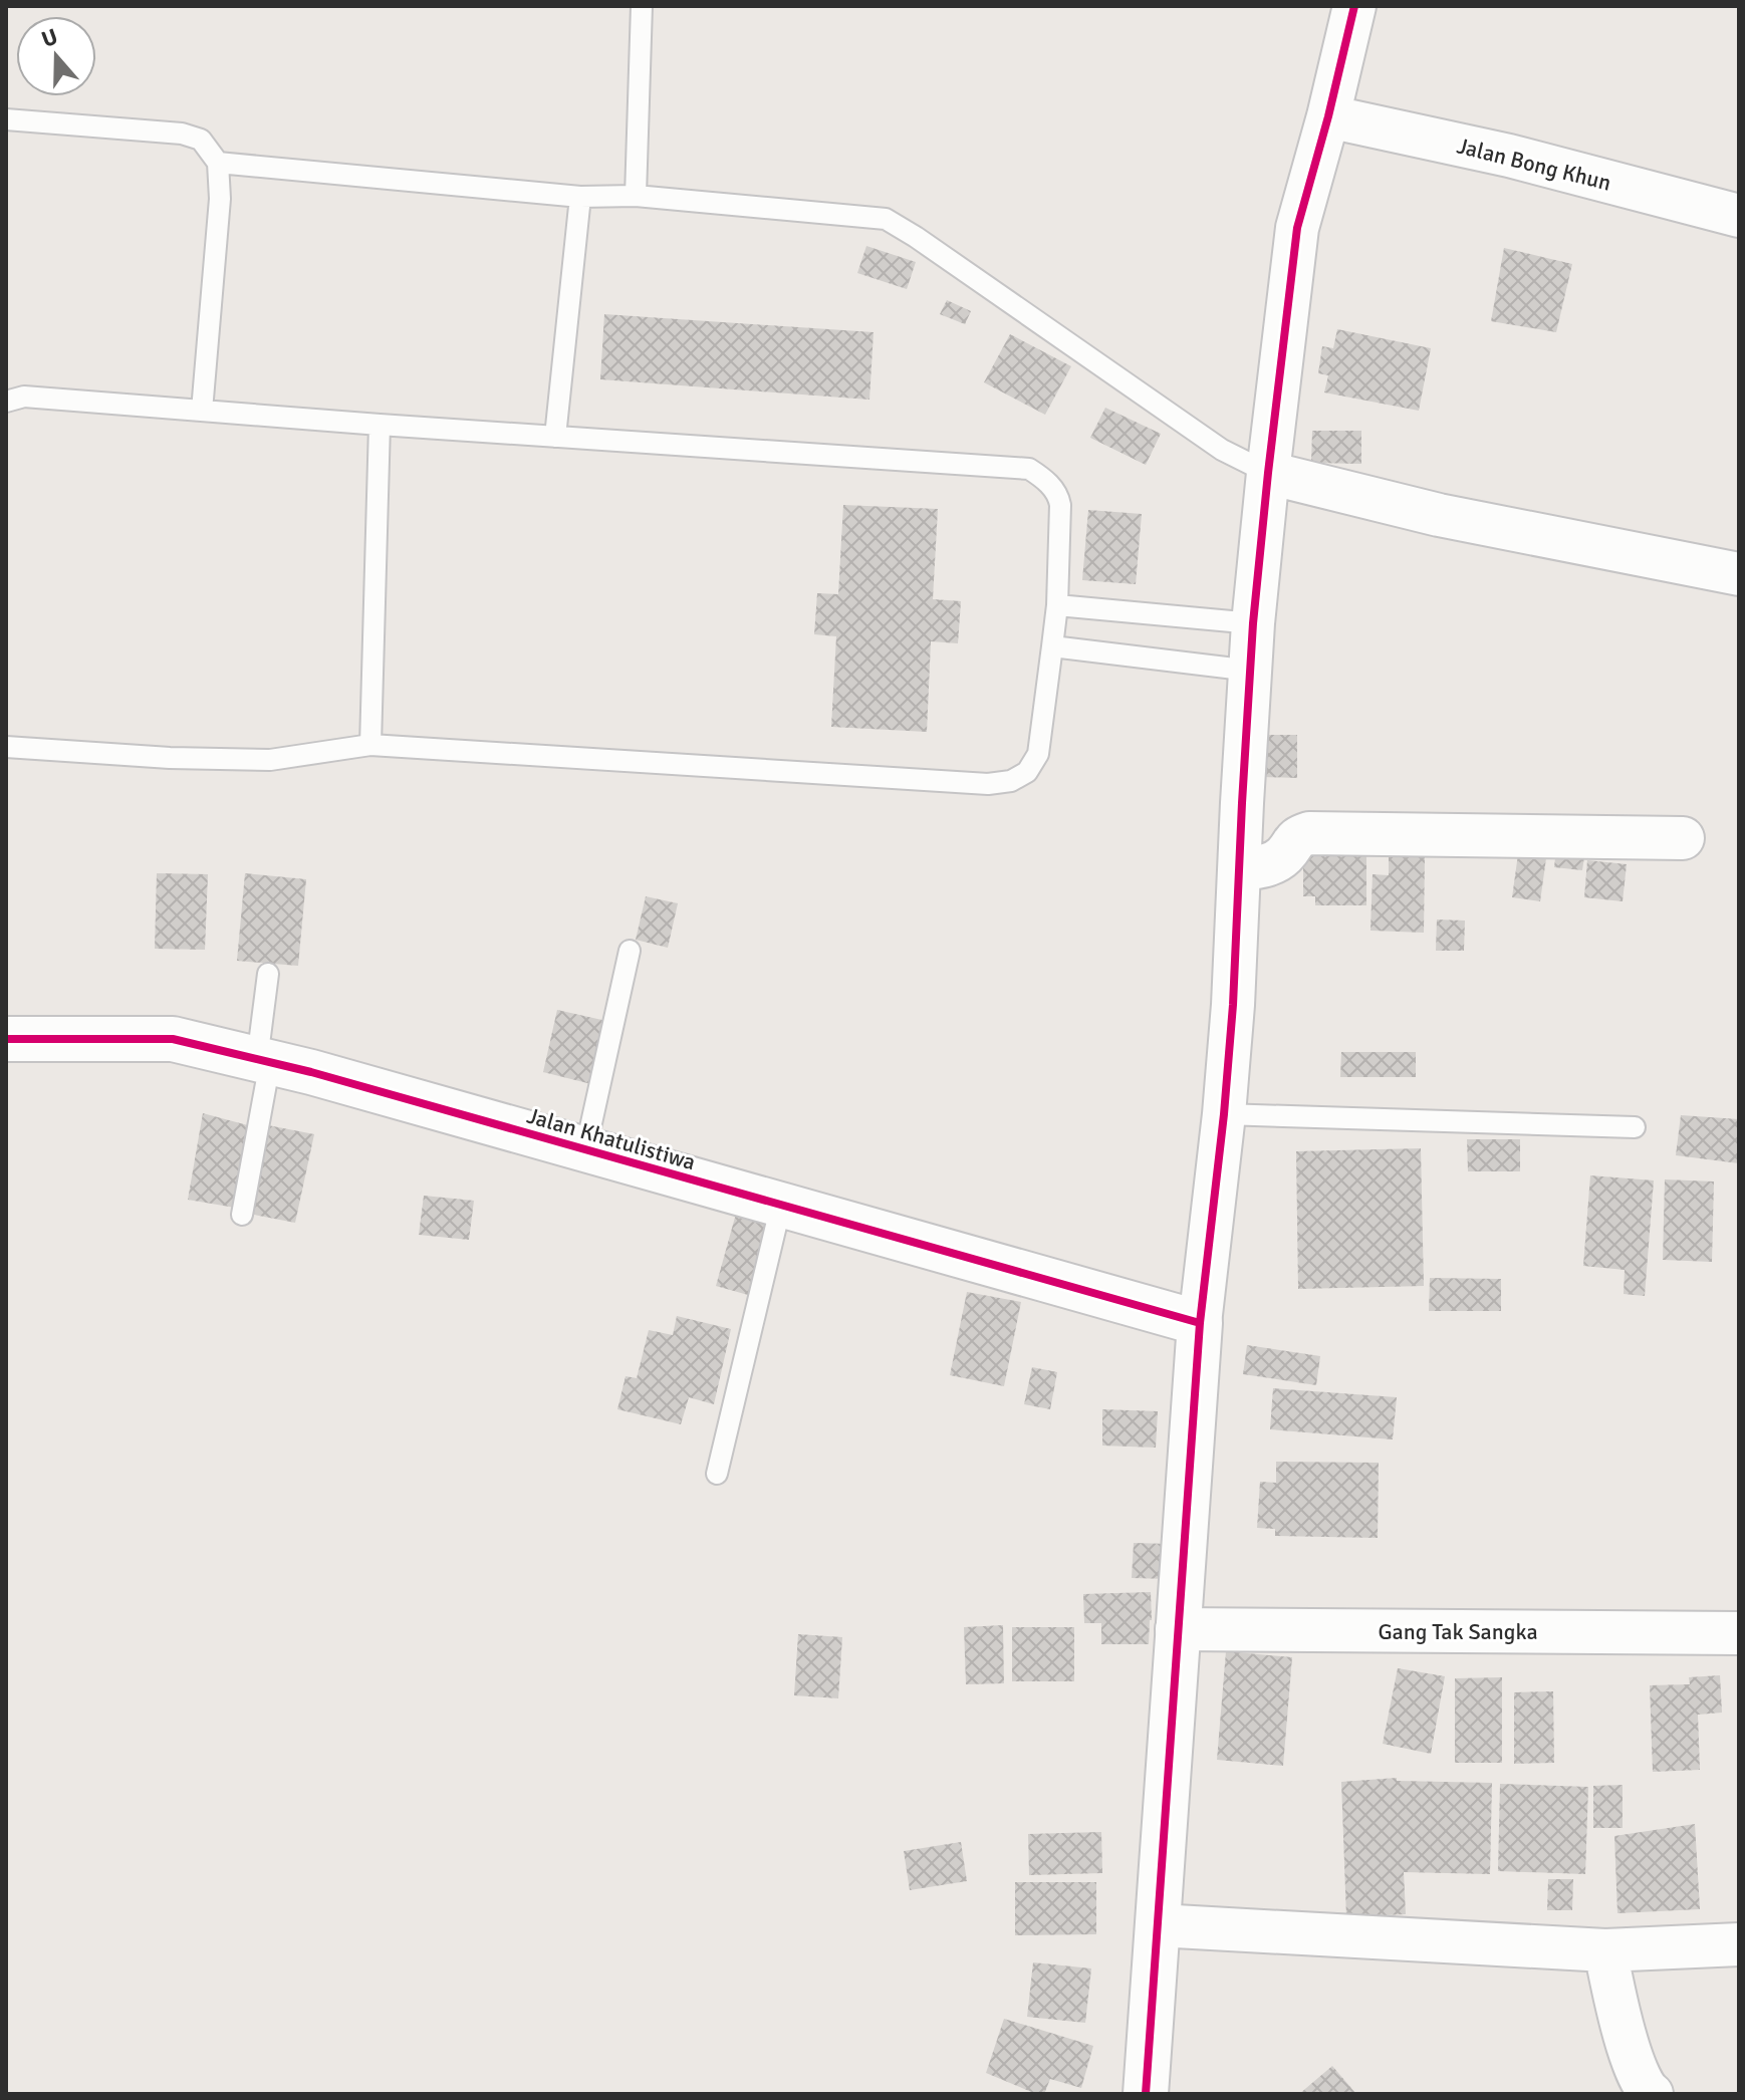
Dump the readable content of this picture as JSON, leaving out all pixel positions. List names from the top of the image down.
{
  "streets": {
    "street": ["Jalan Bong Khun", "Jalan Khatulistiwa", "Gang Tak Sangka"]
  },
  "north": "top"
}
